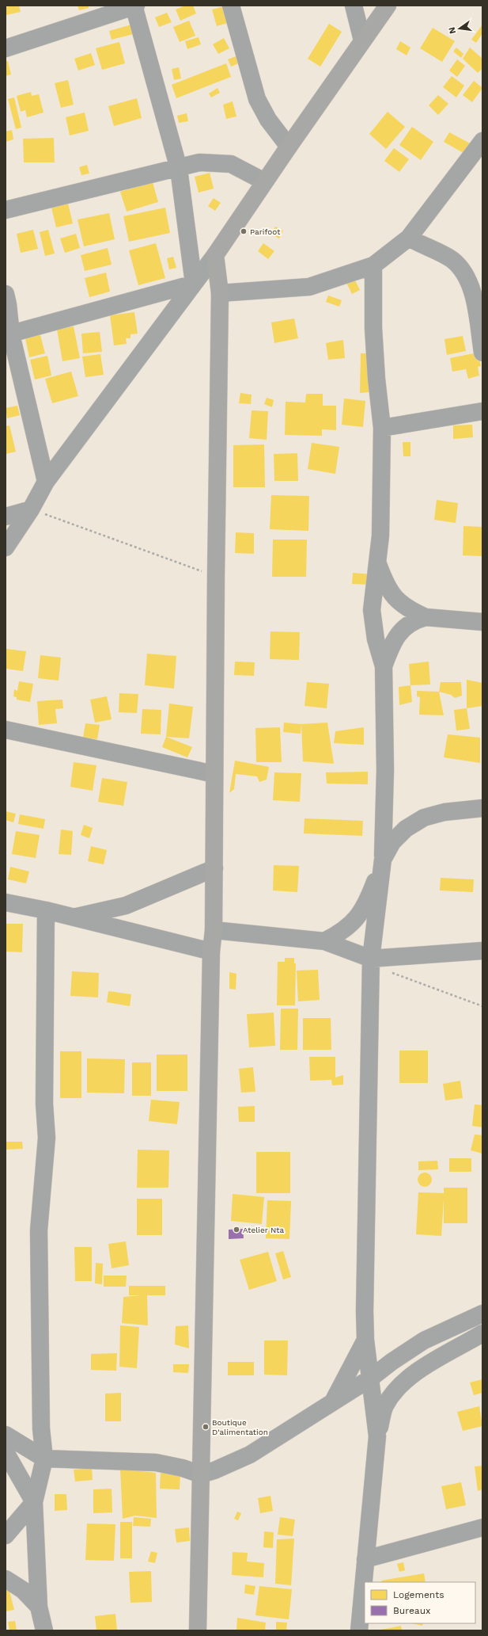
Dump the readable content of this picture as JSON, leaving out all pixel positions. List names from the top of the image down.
{
  "places": ["Parifoot", "Atelier Nta", "Boutique D'alimentation"],
  "legend": ["Logements", "Bureaux"],
  "north": "left"
}
